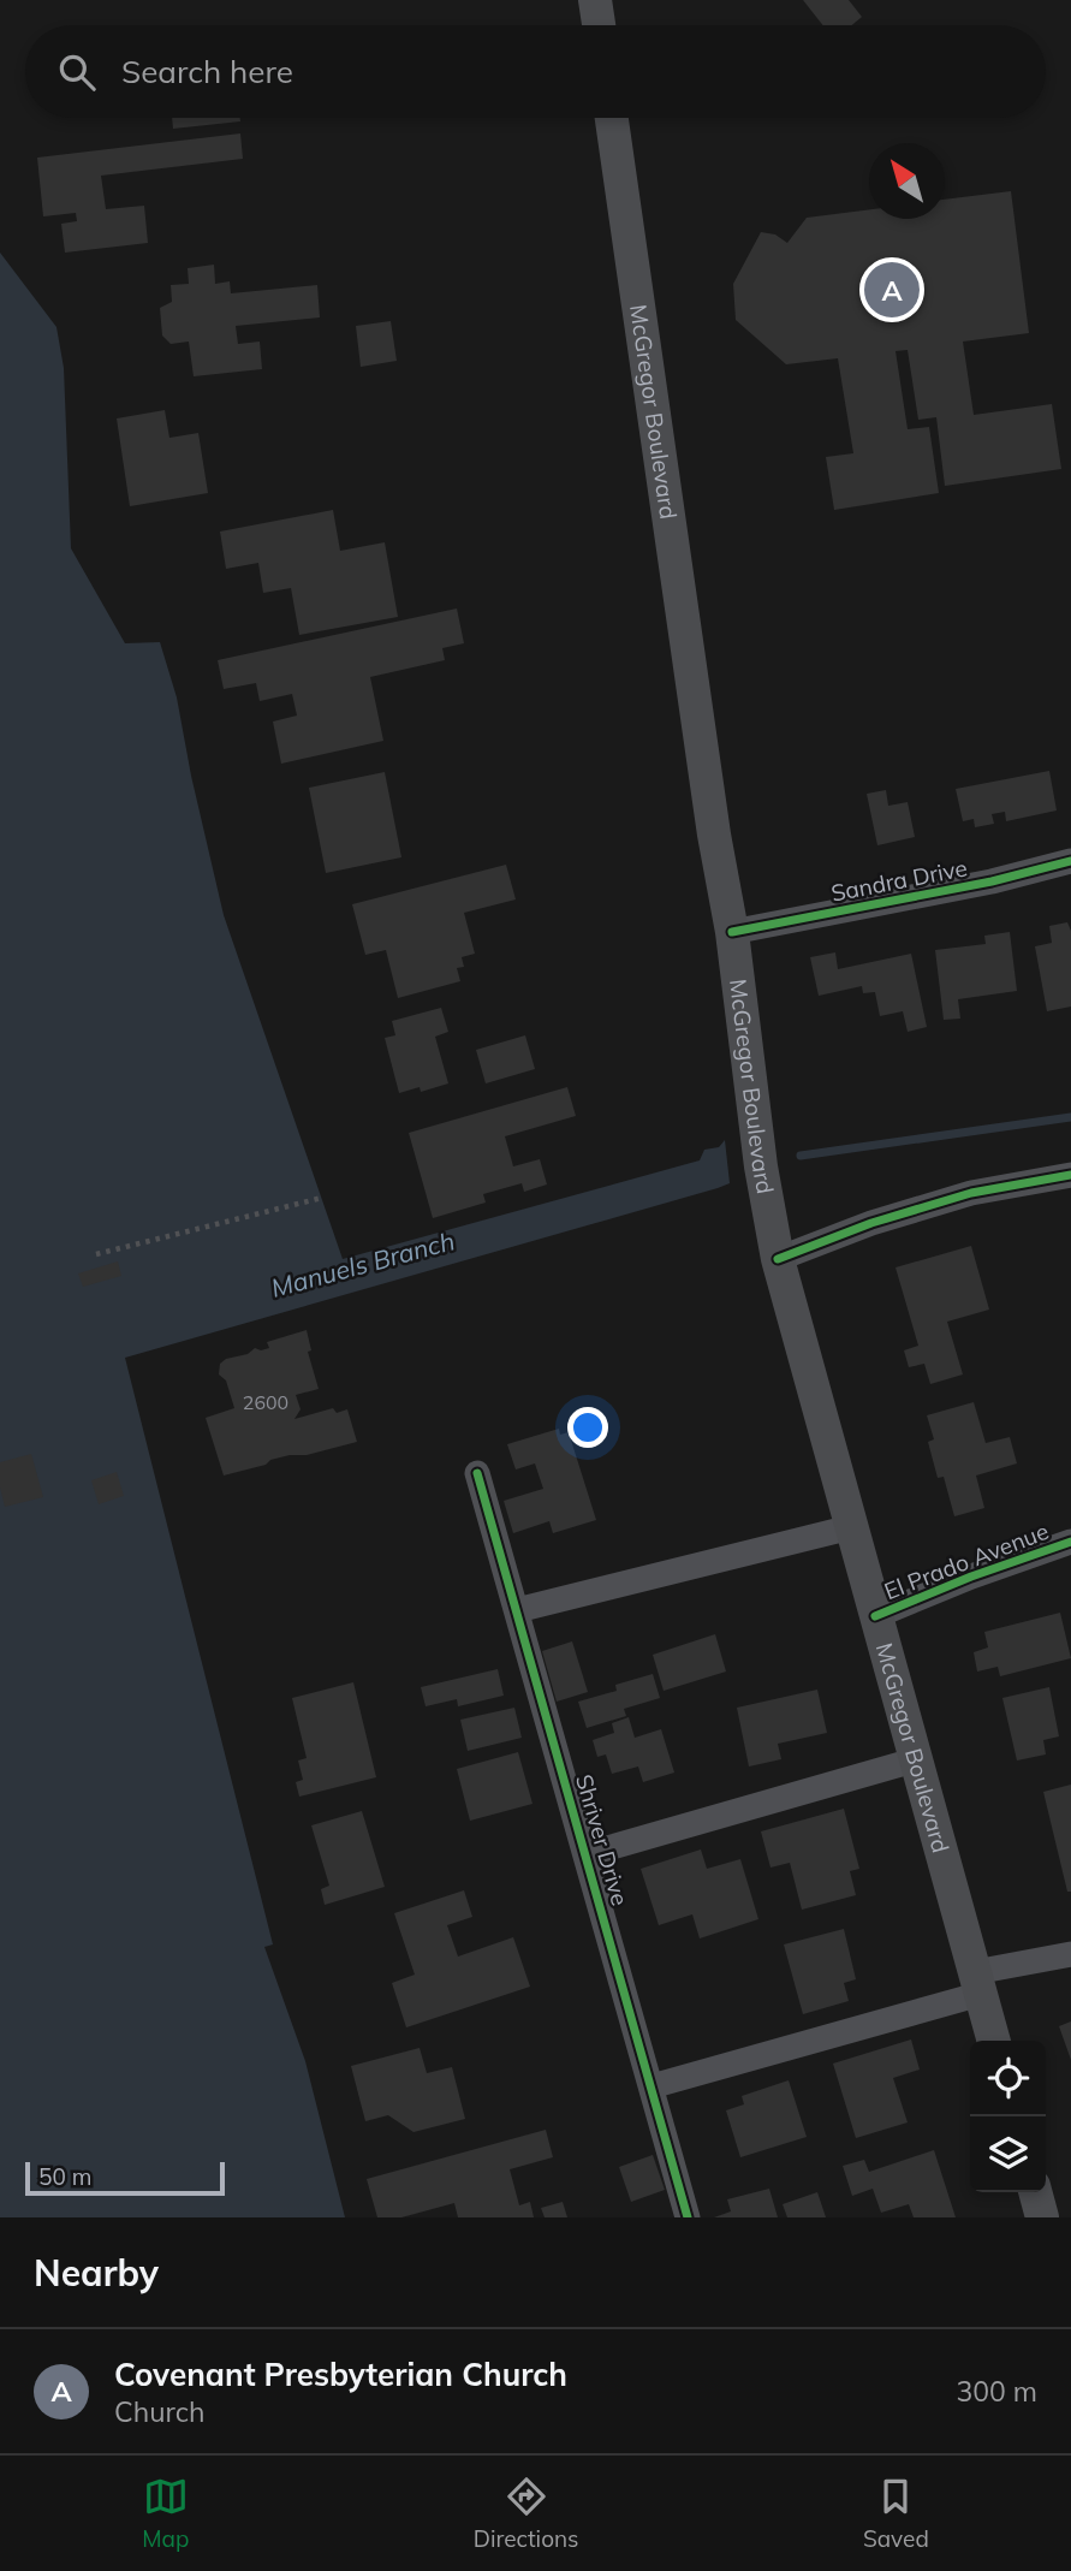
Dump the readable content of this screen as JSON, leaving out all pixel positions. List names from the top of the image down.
{
  "streets": {
    "main road": ["McGregor Boulevard"],
    "street": ["Sandra Drive", "El Prado Avenue", "Shriver Drive"]
  },
  "crossings": [
    ["McGregor Boulevard", "Sandra Drive"],
    ["McGregor Boulevard", "El Prado Avenue"],
    ["McGregor Boulevard", "Shriver Drive"]
  ],
  "water": ["Manuels Branch"],
  "house_numbers": ["2600"],
  "scale_bar": "50 m",
  "north": "top left",
  "page": {
    "search": "Search here",
    "pins": "A",
    "scale": "50 m",
    "heading": "Nearby",
    "list": [
      {
        "mark": "A",
        "name": "Covenant Presbyterian Church",
        "note": "Church",
        "value": "300 m"
      }
    ],
    "nav": ["Map", "Directions", "Saved"]
  }
}
